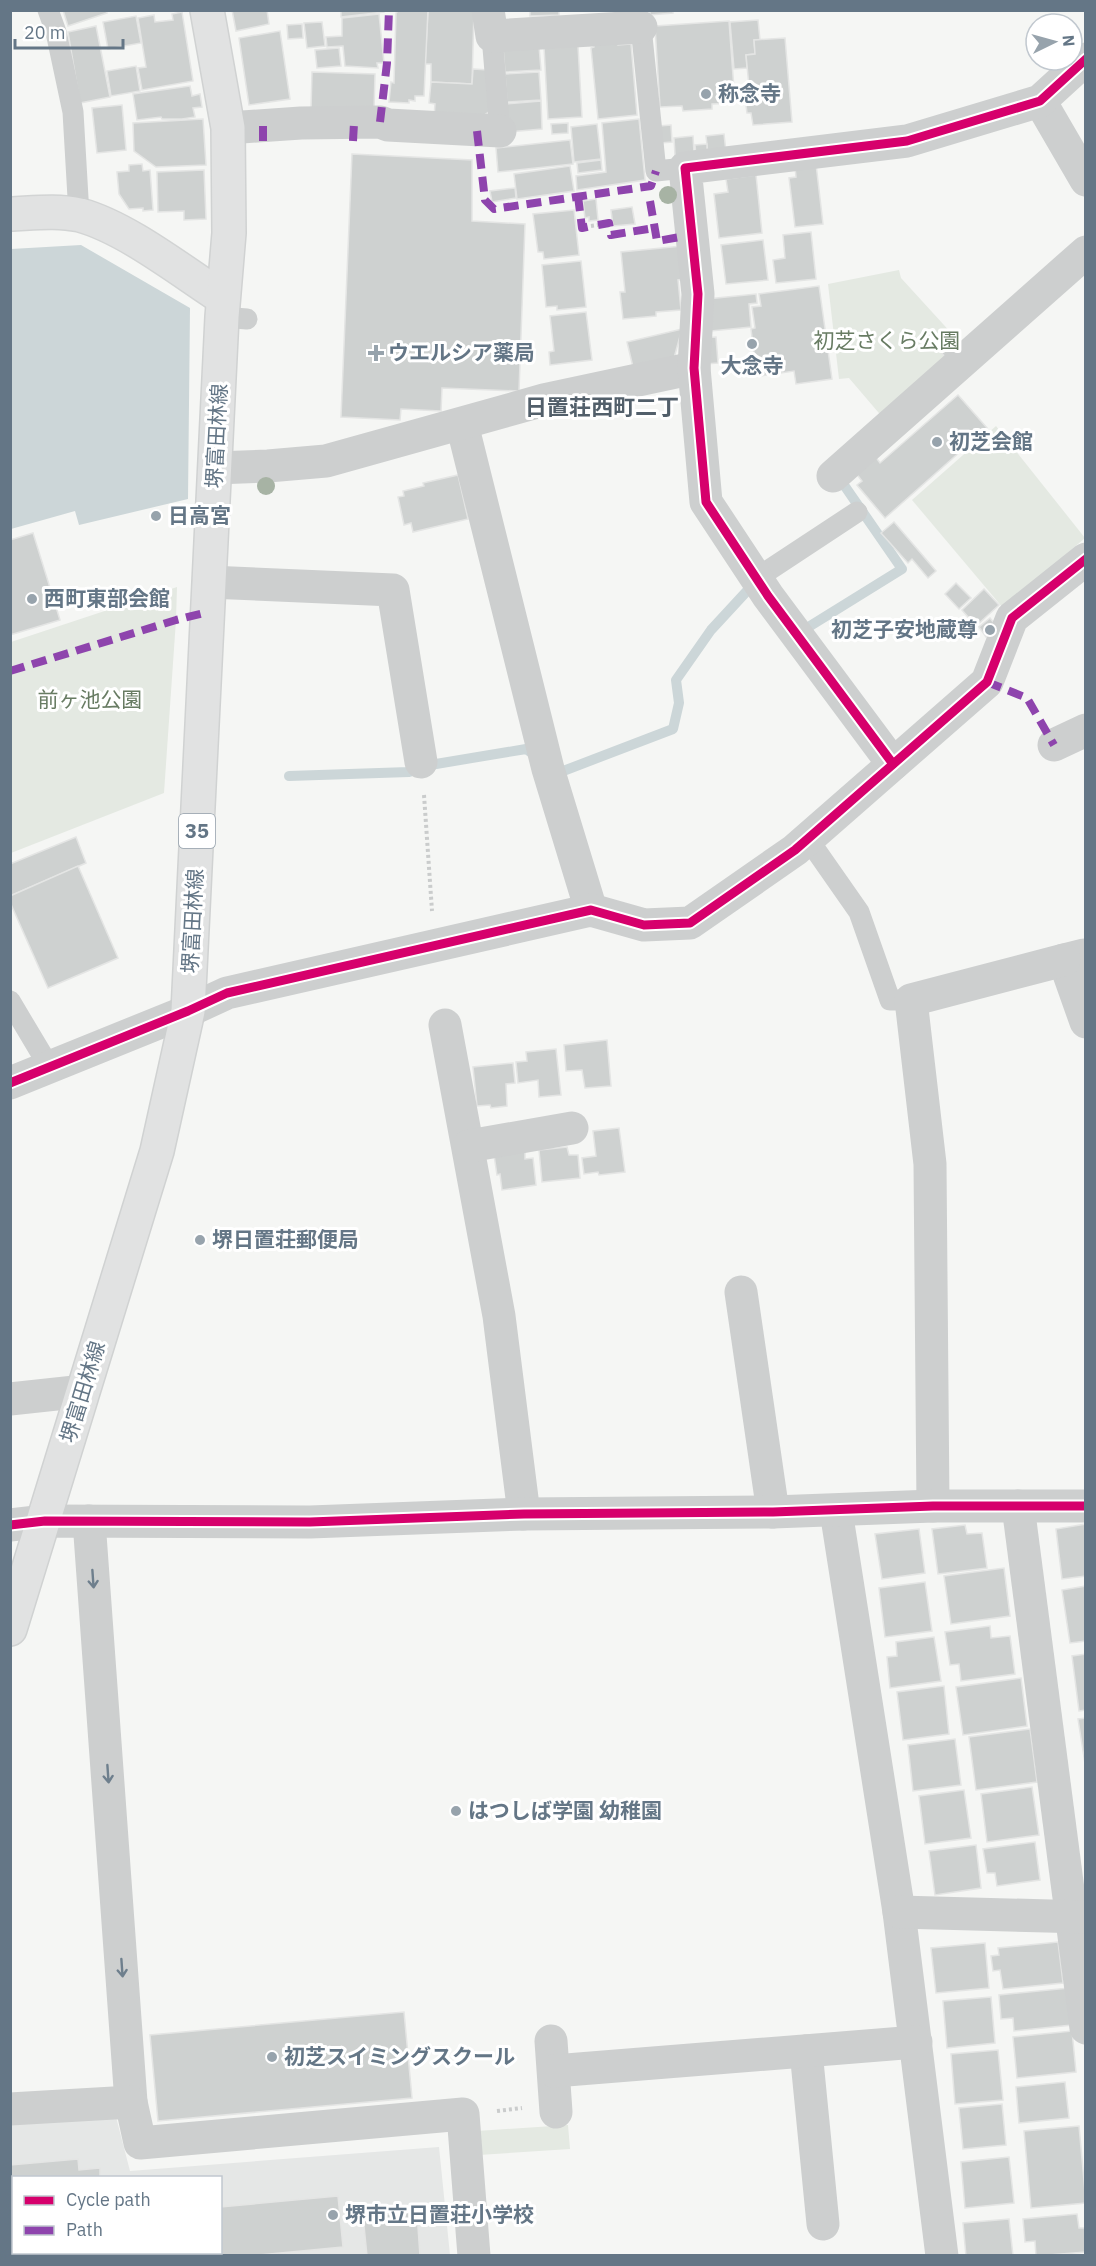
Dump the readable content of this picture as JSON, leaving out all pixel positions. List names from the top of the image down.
{
  "streets": {
    "main road": ["堺富田林線", "35"]
  },
  "districts": ["日置荘西町二丁"],
  "parks": ["初芝さくら公園", "前ヶ池公園"],
  "places": {
    "other": [
      "称念寺",
      "大念寺",
      "初芝会館",
      "日高宮",
      "西町東部会館",
      "初芝子安地蔵尊",
      "堺日置荘郵便局",
      "はつしば学園 幼稚園",
      "初芝スイミングスクール",
      "堺市立日置荘小学校"
    ],
    "health": ["ウエルシア薬局"]
  },
  "legend": ["Cycle path", "Path"],
  "scale_bar": "20 m",
  "north": "right"
}
